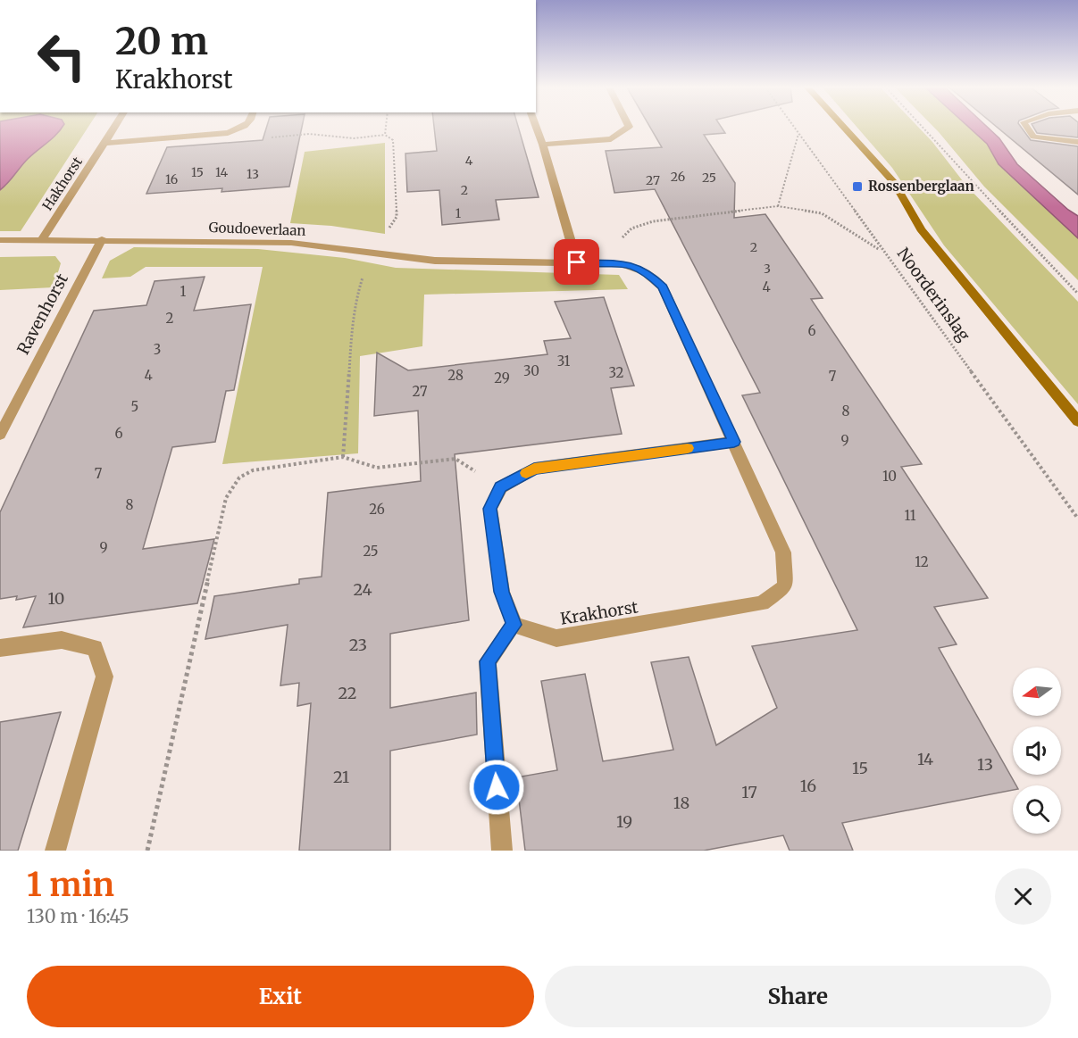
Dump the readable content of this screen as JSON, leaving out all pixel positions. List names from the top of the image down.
{
  "streets": {
    "main road": ["Noorderinslag"],
    "street": [
      "Hakhorst",
      "Goudoeverlaan",
      "Ravenhorst",
      "Krakhorst"
    ]
  },
  "crossings": [
    ["Hakhorst", "Goudoeverlaan"],
    ["Goudoeverlaan", "Ravenhorst"],
    ["Goudoeverlaan", "Krakhorst"]
  ],
  "places": {
    "transit": ["Rossenberglaan"]
  },
  "house_numbers": [
    "4",
    "15",
    "14",
    "13",
    "26",
    "25",
    "16",
    "27",
    "2",
    "1",
    "2",
    "3",
    "4",
    "1",
    "2",
    "6",
    "3",
    "31",
    "30",
    "32",
    "4",
    "28",
    "7",
    "29",
    "27",
    "5",
    "8",
    "6",
    "9",
    "7",
    "10",
    "8",
    "26",
    "11",
    "9",
    "25",
    "12",
    "24",
    "10",
    "23",
    "22",
    "14",
    "13",
    "15",
    "21",
    "16",
    "17",
    "18",
    "19"
  ],
  "north": "left",
  "page": {
    "turn": ["20 m", "Krakhorst"],
    "heading": ["1 min", "130 m · 16:45"],
    "buttons": ["Exit", "Share"]
  }
}
